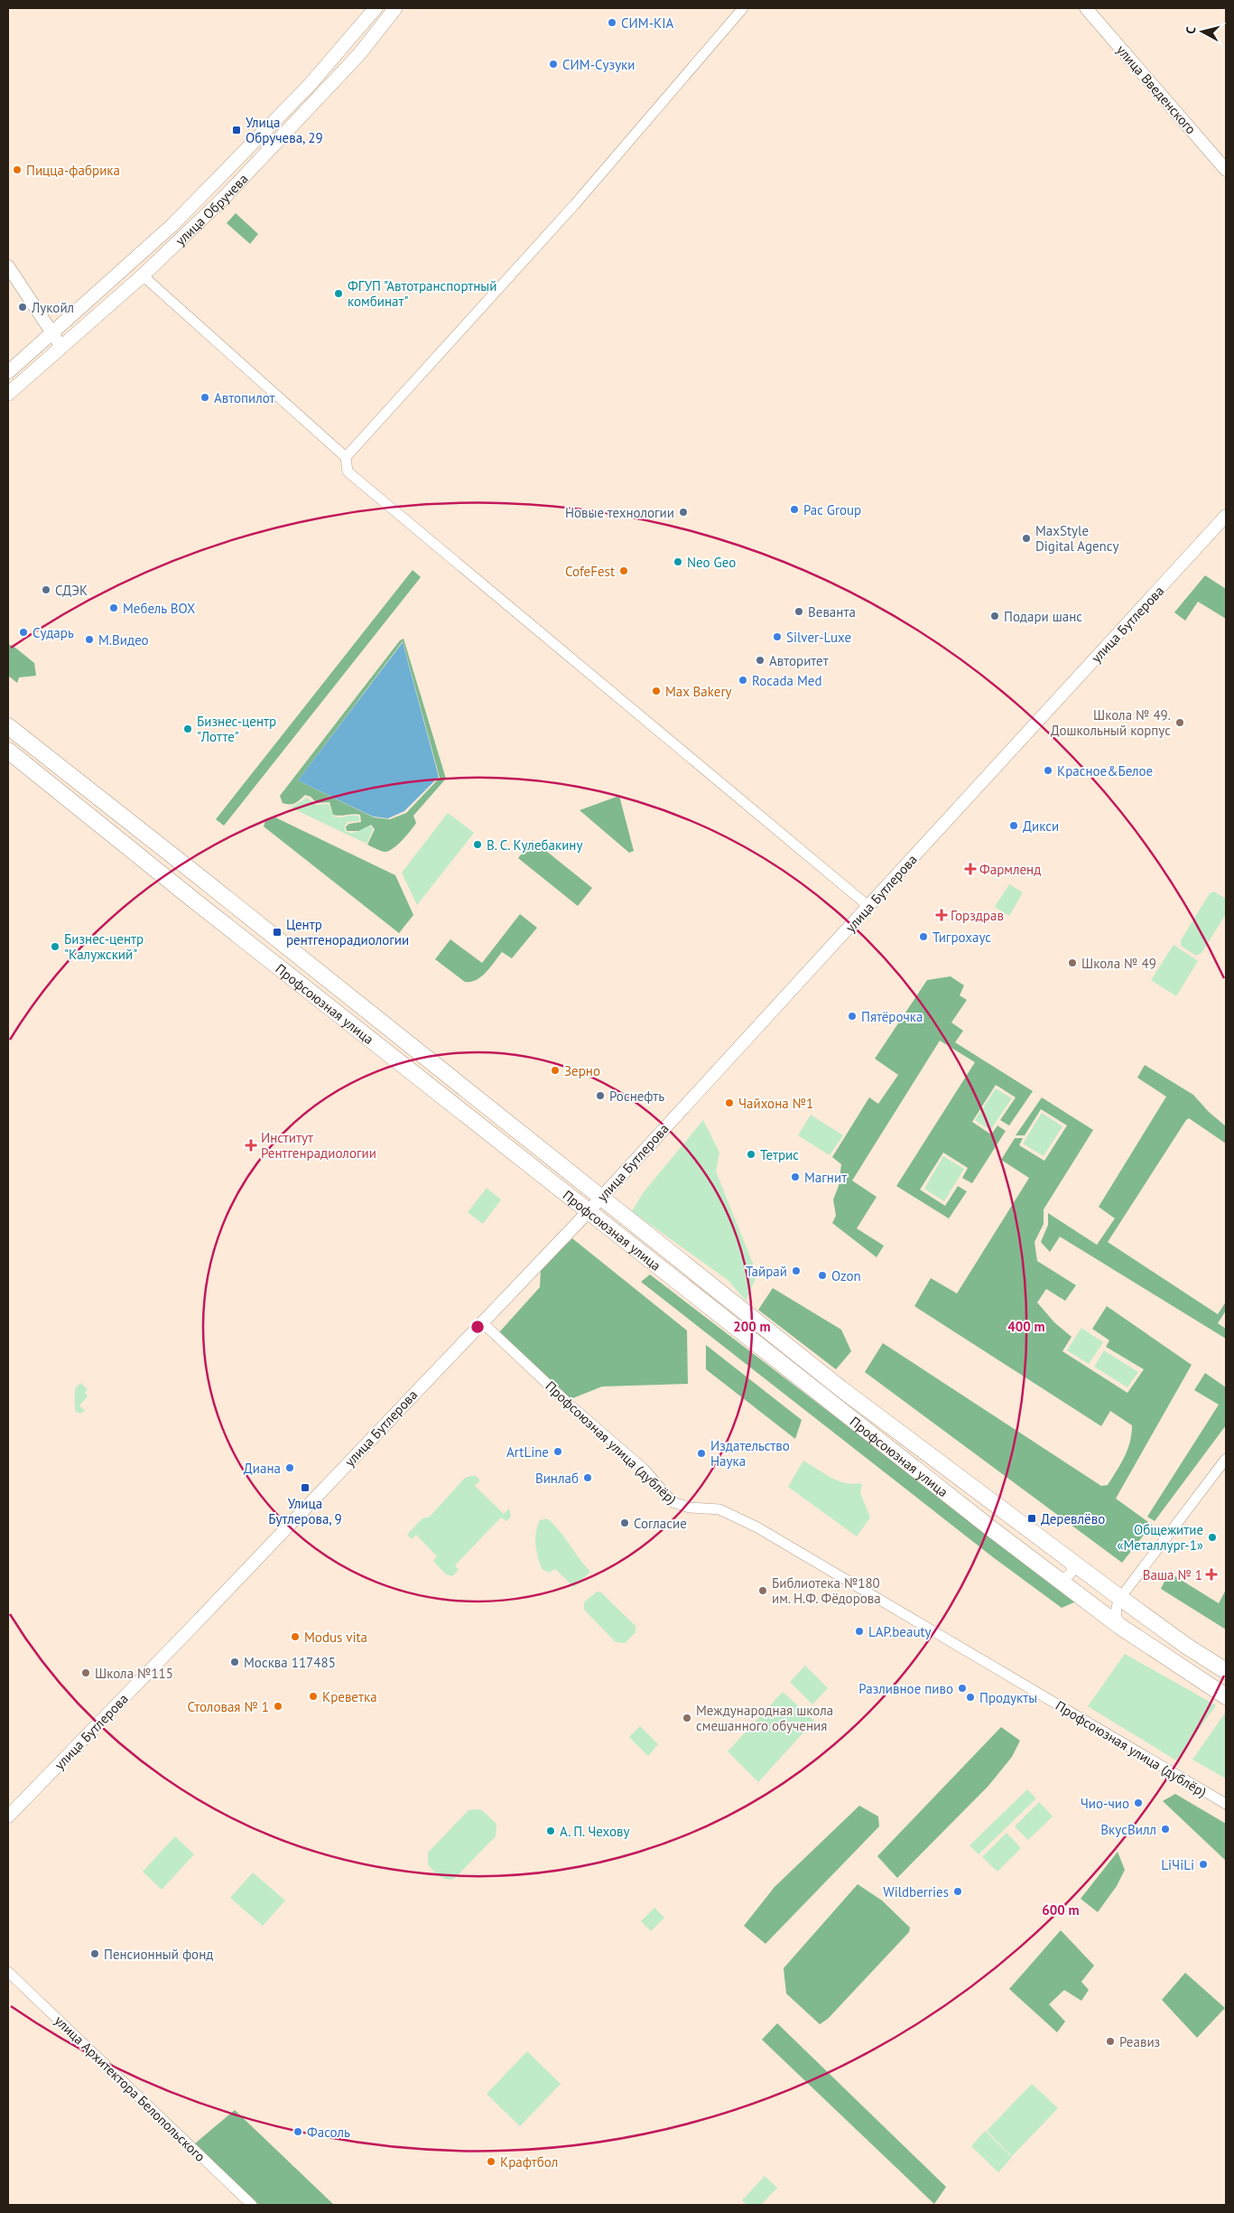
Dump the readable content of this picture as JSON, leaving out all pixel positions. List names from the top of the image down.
{
  "streets": {
    "main road": ["улица Обручева", "Профсоюзная улица"],
    "street": [
      "улица Введенского",
      "улица Бутлерова",
      "Профсоюзная улица (дублёр)",
      "улица Архитектора Белопольского"
    ]
  },
  "crossings": [
    ["улица Бутлерова", "Профсоюзная улица"],
    ["улица Бутлерова", "Профсоюзная улица (дублёр)"]
  ],
  "places": {
    "other": [
      "СИМ-KIA",
      "СИМ-Сузуки",
      "Пицца-фабрика",
      "ФГУП \"Автотранспортный комбинат\"",
      "Лукойл",
      "Автопилот",
      "Pac Group",
      "Новые технологии",
      "MaxStyle Digital Agency",
      "Neo Geo",
      "CofeFest",
      "СДЭК",
      "Мебель BOX",
      "Веванта",
      "Подари шанс",
      "Сударь",
      "Silver-Luxe",
      "М.Видео",
      "Авторитет",
      "Rocada Med",
      "Max Bakery",
      "Школа № 49. Дошкольный корпус",
      "Бизнес-центр \"Лотте\"",
      "Красное&Белое",
      "Дикси",
      "В. С. Кулебакину",
      "Тигрохаус",
      "Бизнес-центр \"Калужский\"",
      "Школа № 49",
      "Пятёрочка",
      "Зерно",
      "Роснефть",
      "Чайхона №1",
      "Тетрис",
      "Магнит",
      "Тайрай",
      "Ozon",
      "ArtLine",
      "Издательство Наука",
      "Диана",
      "Винлаб",
      "Согласие",
      "Общежитие «Металлург-1»",
      "Библиотека №180 им. Н.Ф. Фёдорова",
      "LAP.beauty",
      "Modus vita",
      "Москва 117485",
      "Школа №115",
      "Разливное пиво",
      "Креветка",
      "Продукты",
      "Столовая № 1",
      "Международная школа смешанного обучения",
      "Чио-чио",
      "ВкусВилл",
      "А. П. Чехову",
      "LiЧiLi",
      "Wildberries",
      "Пенсионный фонд",
      "Реавиз",
      "Фасоль",
      "Крафтбол"
    ],
    "transit": [
      "Улица Обручева, 29",
      "Центр рентгенорадиологии",
      "Улица Бутлерова, 9",
      "Деревлёво"
    ],
    "health": [
      "Фармленд",
      "Горздрав",
      "Институт Рентгенрадиологии",
      "Ваша № 1"
    ]
  },
  "north": "left",
  "rings": ["200 m", "400 m", "600 m"]
}
